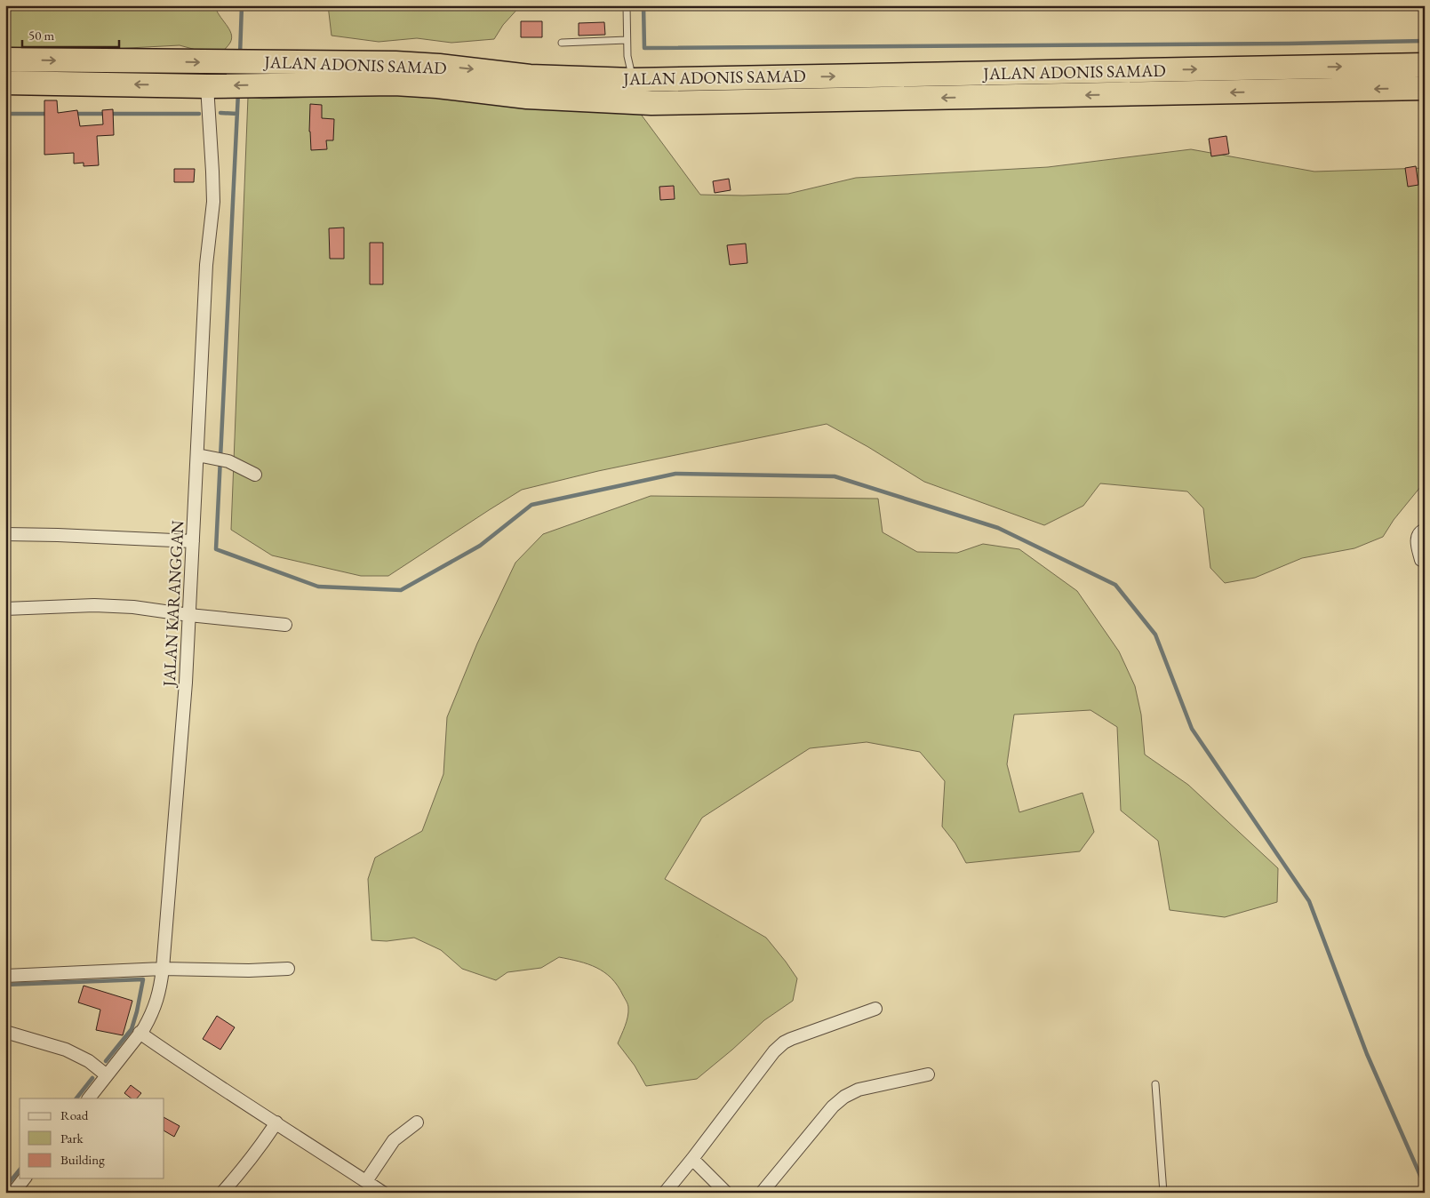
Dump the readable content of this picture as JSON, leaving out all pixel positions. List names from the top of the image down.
{
  "streets": {
    "highway": ["JALAN ADONIS SAMAD"],
    "street": ["JALAN KARANGGAN"]
  },
  "crossings": [
    ["JALAN ADONIS SAMAD", "JALAN KARANGGAN"]
  ],
  "legend": ["Road", "Park", "Building"],
  "scale_bar": "50 m"
}
